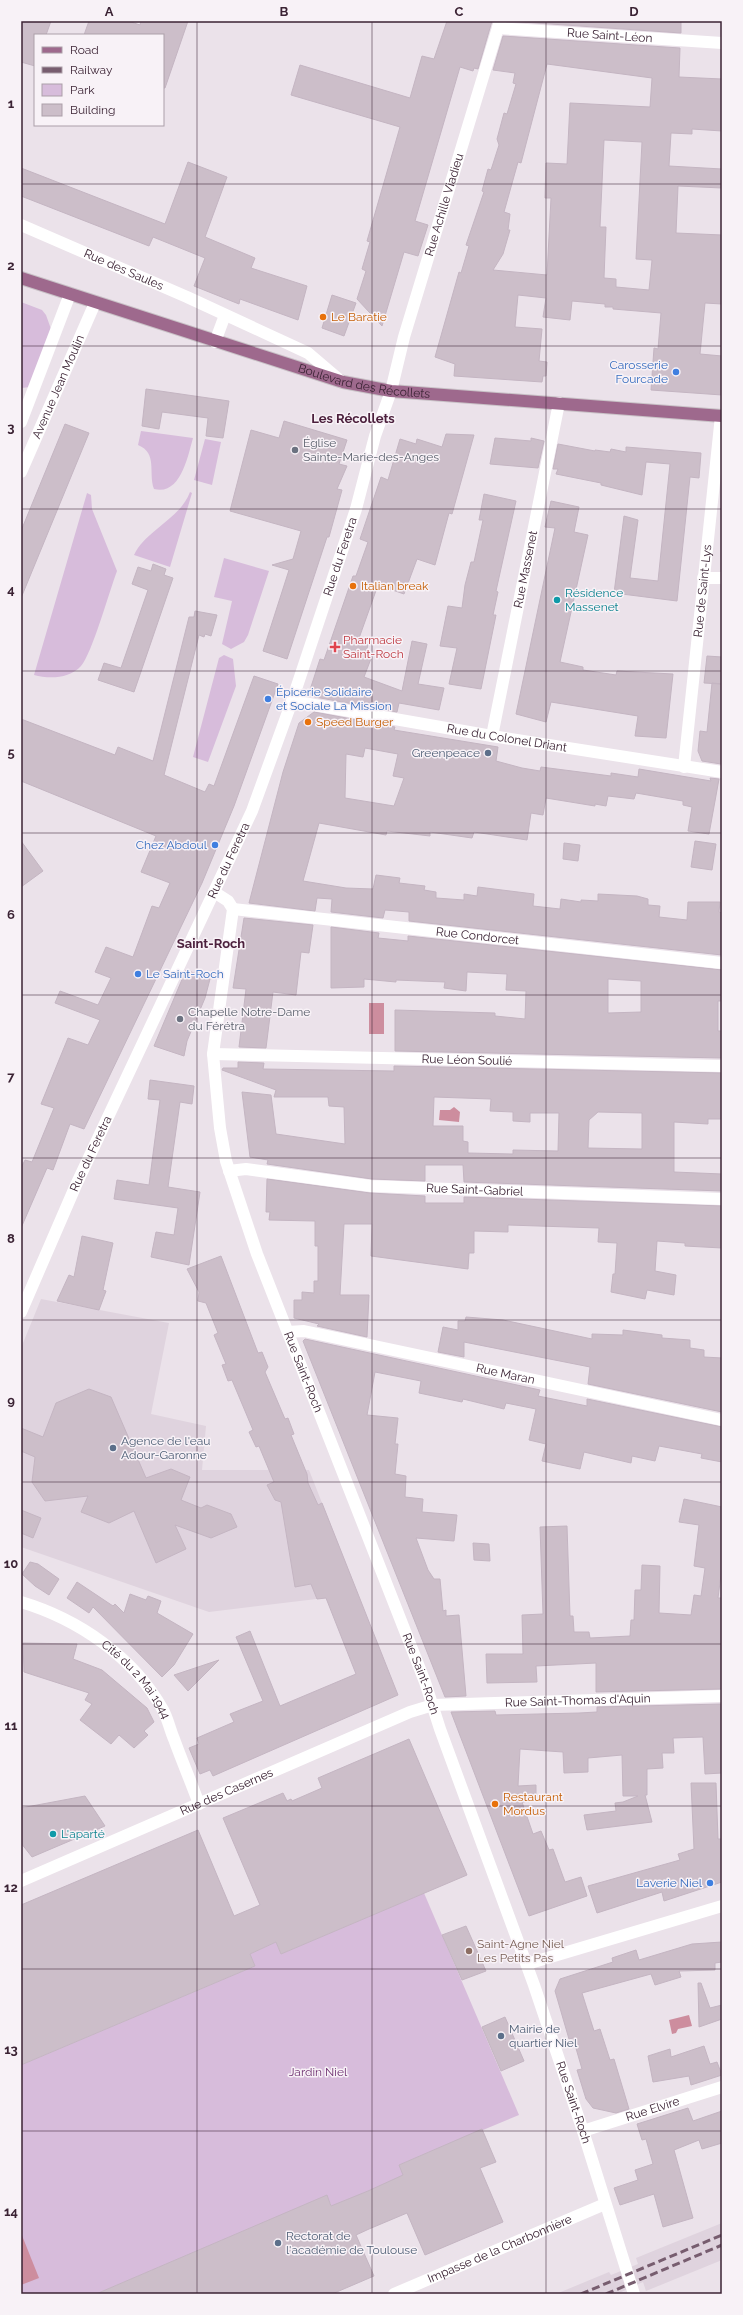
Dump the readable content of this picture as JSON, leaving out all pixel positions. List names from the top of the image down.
{
  "streets": {
    "main road": ["Boulevard des Récollets"],
    "street": [
      "Rue Saint-Léon",
      "Rue Achille Viadieu",
      "Rue des Saules",
      "Avenue Jean Moulin",
      "Rue du Feretra",
      "Rue Massenet",
      "Rue de Saint-Lys",
      "Rue du Colonel Driant",
      "Rue Condorcet",
      "Rue Léon Soulié",
      "Rue Saint-Gabriel",
      "Rue Saint-Roch",
      "Rue Maran",
      "Cité du 2 Mai 1944",
      "Rue Saint-Thomas d'Aquin",
      "Rue des Casernes",
      "Rue Elvire",
      "Impasse de la Charbonnière"
    ]
  },
  "crossings": [
    ["Rue Saint-Léon", "Rue Achille Viadieu"],
    ["Rue Achille Viadieu", "Boulevard des Récollets"],
    ["Rue Achille Viadieu", "Rue du Feretra"],
    ["Rue des Saules", "Boulevard des Récollets"],
    ["Boulevard des Récollets", "Avenue Jean Moulin"],
    ["Boulevard des Récollets", "Rue du Feretra"],
    ["Boulevard des Récollets", "Rue Massenet"],
    ["Boulevard des Récollets", "Rue de Saint-Lys"],
    ["Rue du Feretra", "Rue du Colonel Driant"],
    ["Rue Massenet", "Rue du Colonel Driant"],
    ["Rue de Saint-Lys", "Rue du Colonel Driant"],
    ["Rue Condorcet", "Rue Saint-Roch"],
    ["Rue Léon Soulié", "Rue Saint-Roch"],
    ["Rue Saint-Gabriel", "Rue Saint-Roch"],
    ["Rue Saint-Roch", "Rue Maran"],
    ["Rue Saint-Roch", "Rue Saint-Thomas d'Aquin"],
    ["Rue Saint-Roch", "Rue des Casernes"],
    ["Rue Saint-Roch", "Rue Elvire"],
    ["Rue Saint-Roch", "Impasse de la Charbonnière"],
    ["Cité du 2 Mai 1944", "Rue des Casernes"],
    ["Rue Saint-Thomas d'Aquin", "Rue des Casernes"]
  ],
  "districts": ["Les Récollets", "Saint-Roch"],
  "parks": ["Jardin Niel"],
  "places": {
    "other": [
      "Le Baratie",
      "Carosserie Fourcade",
      "Église Sainte-Marie-des-Anges",
      "Italian break",
      "Résidence Massenet",
      "Épicerie Solidaire et Sociale La Mission",
      "Speed Burger",
      "Greenpeace",
      "Chez Abdoul",
      "Le Saint-Roch",
      "Chapelle Notre-Dame du Férétra",
      "Agence de l'eau Adour-Garonne",
      "Restaurant Mordus",
      "L'aparté",
      "Laverie Niel",
      "Saint-Agne Niel Les Petits Pas",
      "Mairie de quartier Niel",
      "Rectorat de l'académie de Toulouse"
    ],
    "health": ["Pharmacie Saint-Roch"]
  },
  "legend": [
    "Road",
    "Railway",
    "Park",
    "Building"
  ],
  "grid": {
    "columns": [
      "A",
      "B",
      "C",
      "D"
    ],
    "rows": [
      "1",
      "2",
      "3",
      "4",
      "5",
      "6",
      "7",
      "8",
      "9",
      "10",
      "11",
      "12",
      "13",
      "14"
    ]
  }
}
